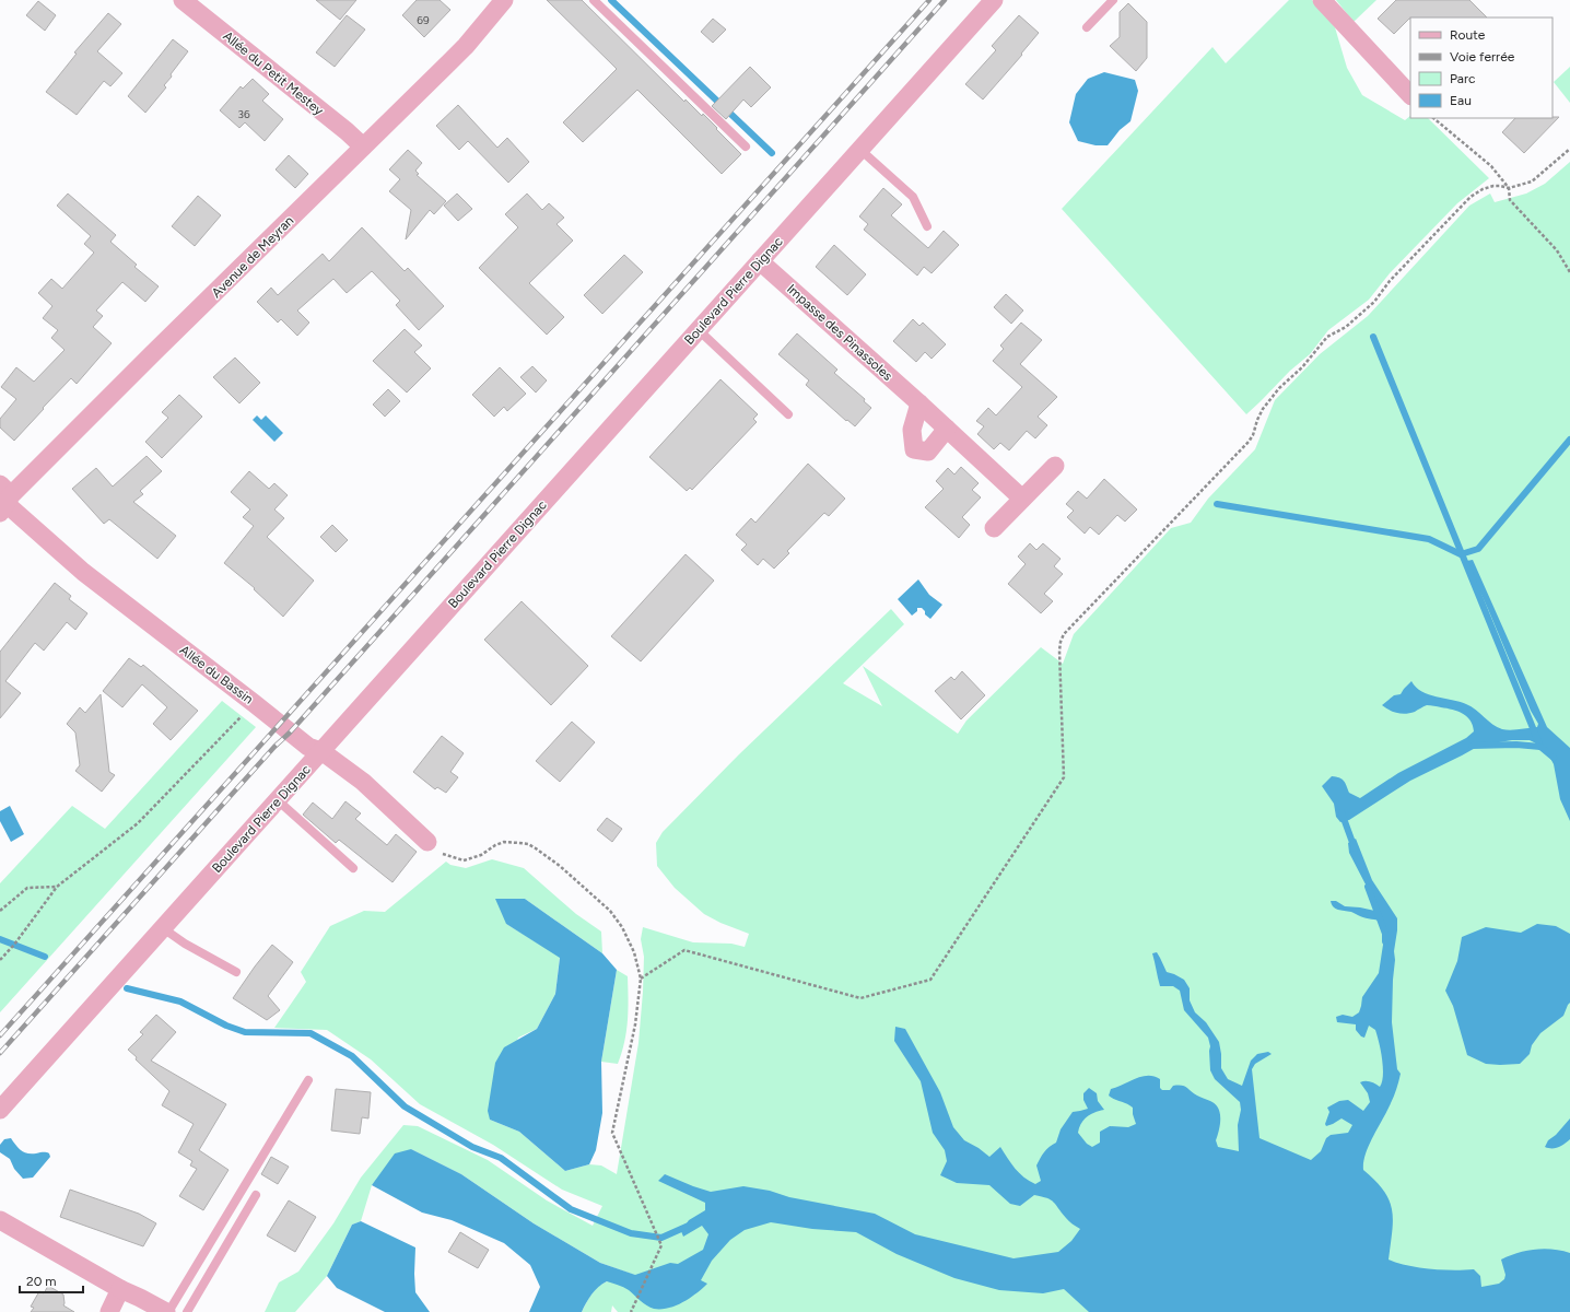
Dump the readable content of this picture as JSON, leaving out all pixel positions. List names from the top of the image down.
{
  "streets": {
    "street": [
      "Allée du Petit Mestey",
      "Avenue de Meyran",
      "Boulevard Pierre Dignac",
      "Impasse des Pinassoles",
      "Allée du Bassin"
    ]
  },
  "crossings": [
    ["Allée du Petit Mestey", "Avenue de Meyran"],
    ["Avenue de Meyran", "Allée du Bassin"],
    ["Boulevard Pierre Dignac", "Impasse des Pinassoles"],
    ["Boulevard Pierre Dignac", "Allée du Bassin"]
  ],
  "house_numbers": ["69", "36"],
  "legend": [
    "Route",
    "Voie ferrée",
    "Parc",
    "Eau"
  ],
  "scale_bar": "20 m"
}
